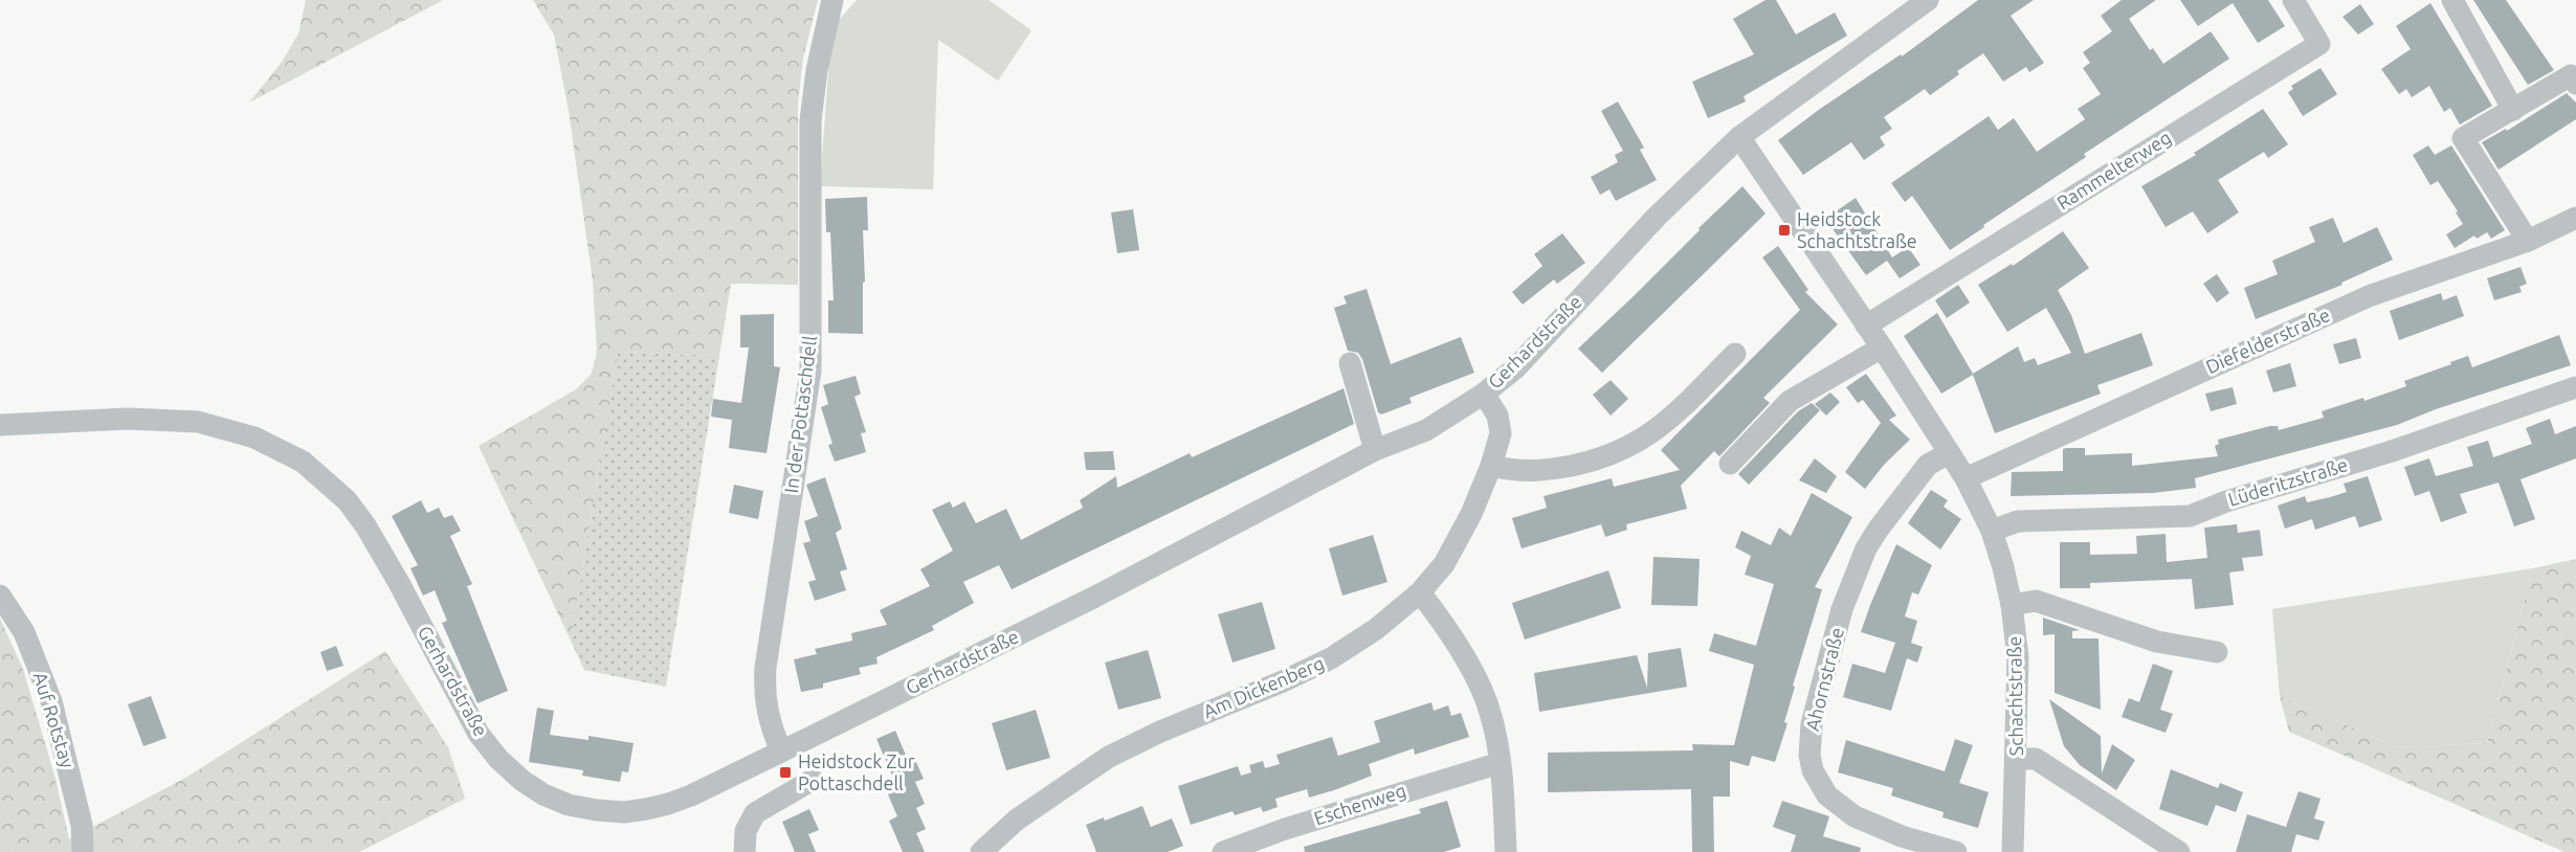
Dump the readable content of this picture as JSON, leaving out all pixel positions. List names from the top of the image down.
{
  "streets": {
    "street": [
      "Rammelterweg",
      "Diefelderstraße",
      "Gerhardstraße",
      "In der Pottaschdell",
      "Lüderitzstraße",
      "Ahornstraße",
      "Am Dickenberg",
      "Schachtstraße",
      "Auf Rotstay",
      "Eschenweg"
    ]
  },
  "crossings": [
    ["Rammelterweg", "Schachtstraße"],
    ["Diefelderstraße", "Schachtstraße"],
    ["Gerhardstraße", "In der Pottaschdell"],
    ["Gerhardstraße", "Am Dickenberg"],
    ["Gerhardstraße", "Schachtstraße"],
    ["Lüderitzstraße", "Schachtstraße"],
    ["Ahornstraße", "Schachtstraße"]
  ],
  "places": {
    "transit": ["Heidstock Schachtstraße", "Heidstock Zur Pottaschdell"]
  }
}
